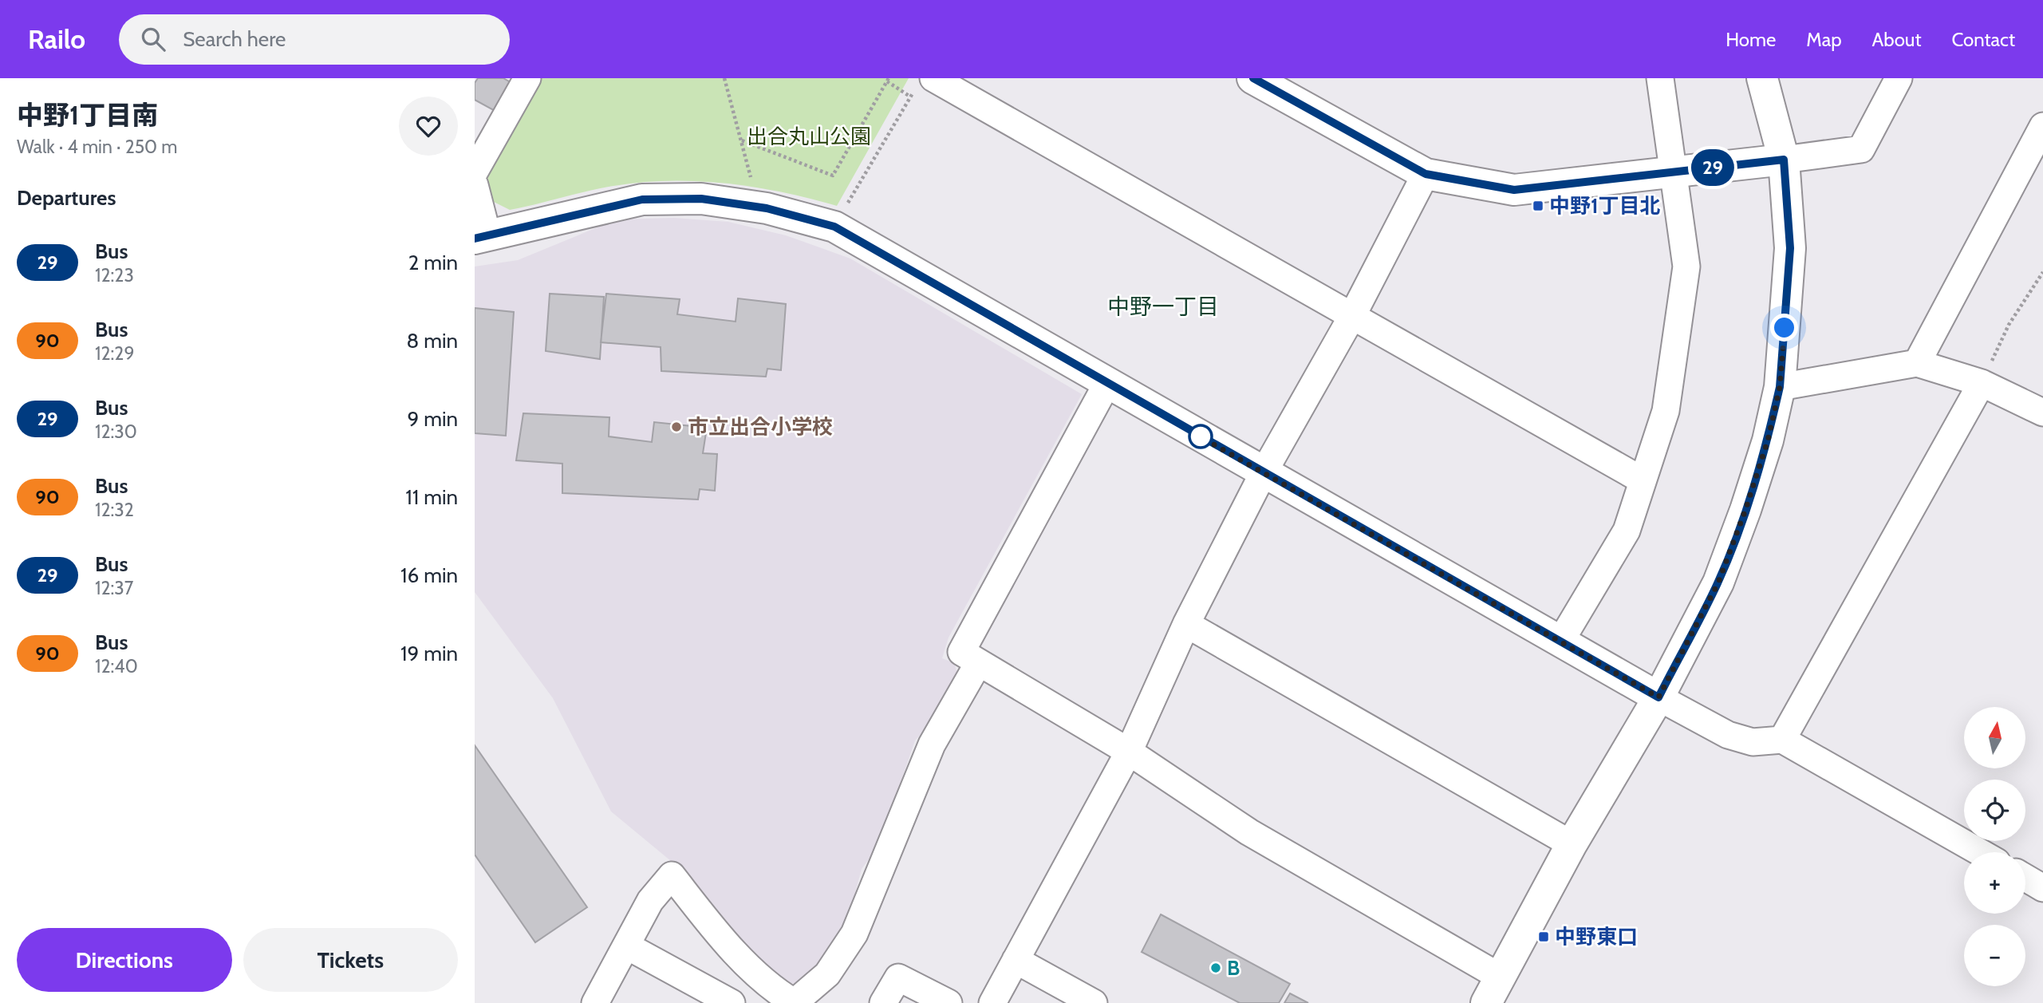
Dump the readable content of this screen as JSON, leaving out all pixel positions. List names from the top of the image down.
{
  "districts": ["中野一丁目"],
  "parks": ["出合丸山公園"],
  "places": {
    "transit": ["中野1丁目北", "中野東口"],
    "other": ["市立出合小学校", "B"]
  },
  "lines": ["bus line 29"],
  "north": "top",
  "page": {
    "header": "Railo",
    "search": "Search here",
    "nav": [
      "Home",
      "Map",
      "About",
      "Contact"
    ],
    "heading": [
      ["中野1丁目南", "Walk · 4 min · 250 m"],
      "Departures"
    ],
    "on_map": "29",
    "list": [
      {
        "mark": "29",
        "name": "Bus",
        "note": "12:23",
        "value": "2 min"
      },
      {
        "mark": "90",
        "name": "Bus",
        "note": "12:29",
        "value": "8 min"
      },
      {
        "mark": "29",
        "name": "Bus",
        "note": "12:30",
        "value": "9 min"
      },
      {
        "mark": "90",
        "name": "Bus",
        "note": "12:32",
        "value": "11 min"
      },
      {
        "mark": "29",
        "name": "Bus",
        "note": "12:37",
        "value": "16 min"
      },
      {
        "mark": "90",
        "name": "Bus",
        "note": "12:40",
        "value": "19 min"
      }
    ],
    "map_buttons": ["+", "−"],
    "buttons": ["Directions", "Tickets"]
  }
}
